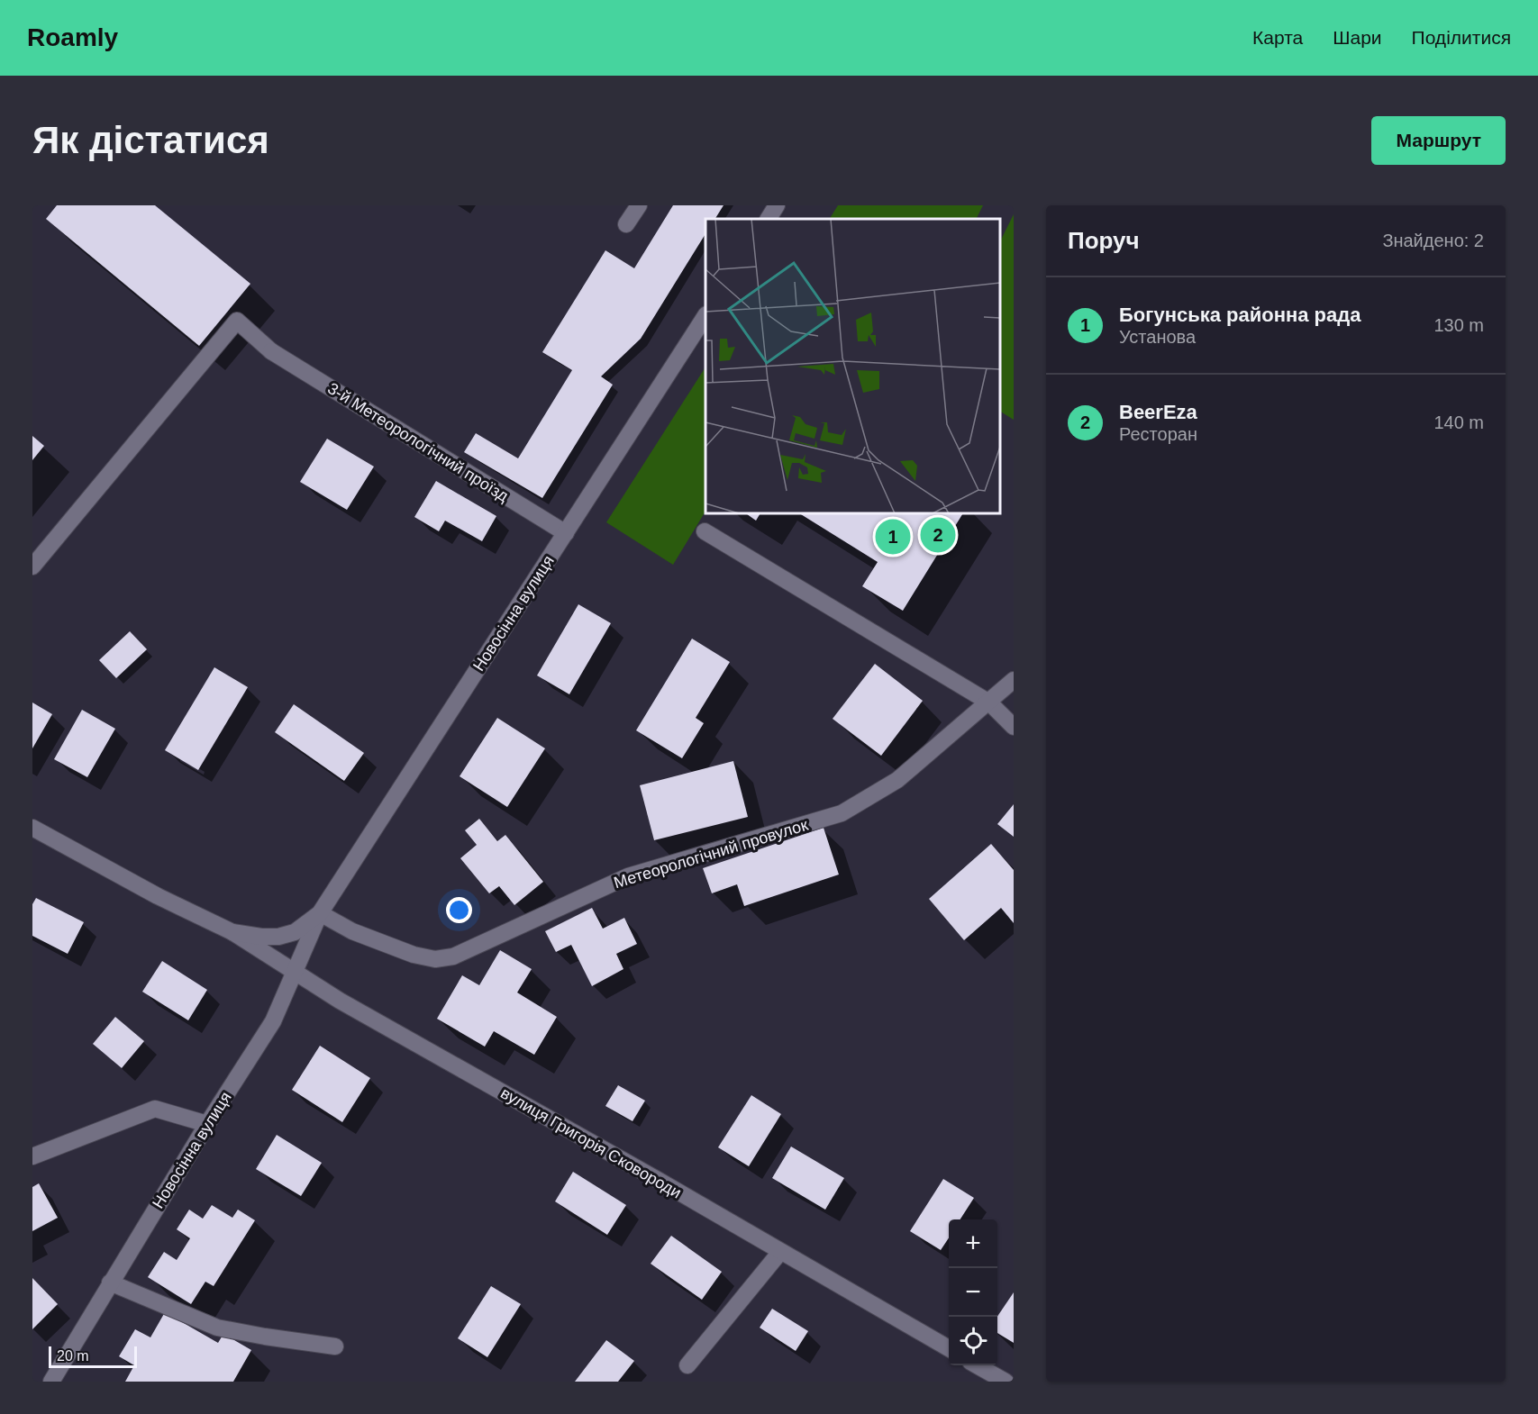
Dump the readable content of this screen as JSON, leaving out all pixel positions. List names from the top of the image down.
{
  "streets": {
    "street": [
      "3-й Метеорологічний проїзд",
      "Новосінна вулиця",
      "Метеорологічний провулок",
      "вулиця Григорія Сковороди"
    ]
  },
  "crossings": [
    ["3-й Метеорологічний проїзд", "Новосінна вулиця"],
    ["Новосінна вулиця", "Метеорологічний провулок"],
    ["Новосінна вулиця", "вулиця Григорія Сковороди"]
  ],
  "scale_bar": "20 m",
  "page": {
    "header": "Roamly",
    "nav": ["Карта", "Шари", "Поділитися"],
    "buttons": "Маршрут",
    "title": "Як дістатися",
    "heading": ["Поруч", "Знайдено: 2"],
    "list": [
      {
        "mark": "1",
        "name": "Богунська районна рада",
        "note": "Установа",
        "value": "130 m"
      },
      {
        "mark": "2",
        "name": "BeerЕza",
        "note": "Ресторан",
        "value": "140 m"
      }
    ],
    "pins": ["2", "1"],
    "map_buttons": ["+", "−"],
    "scale": "20 m"
  }
}
